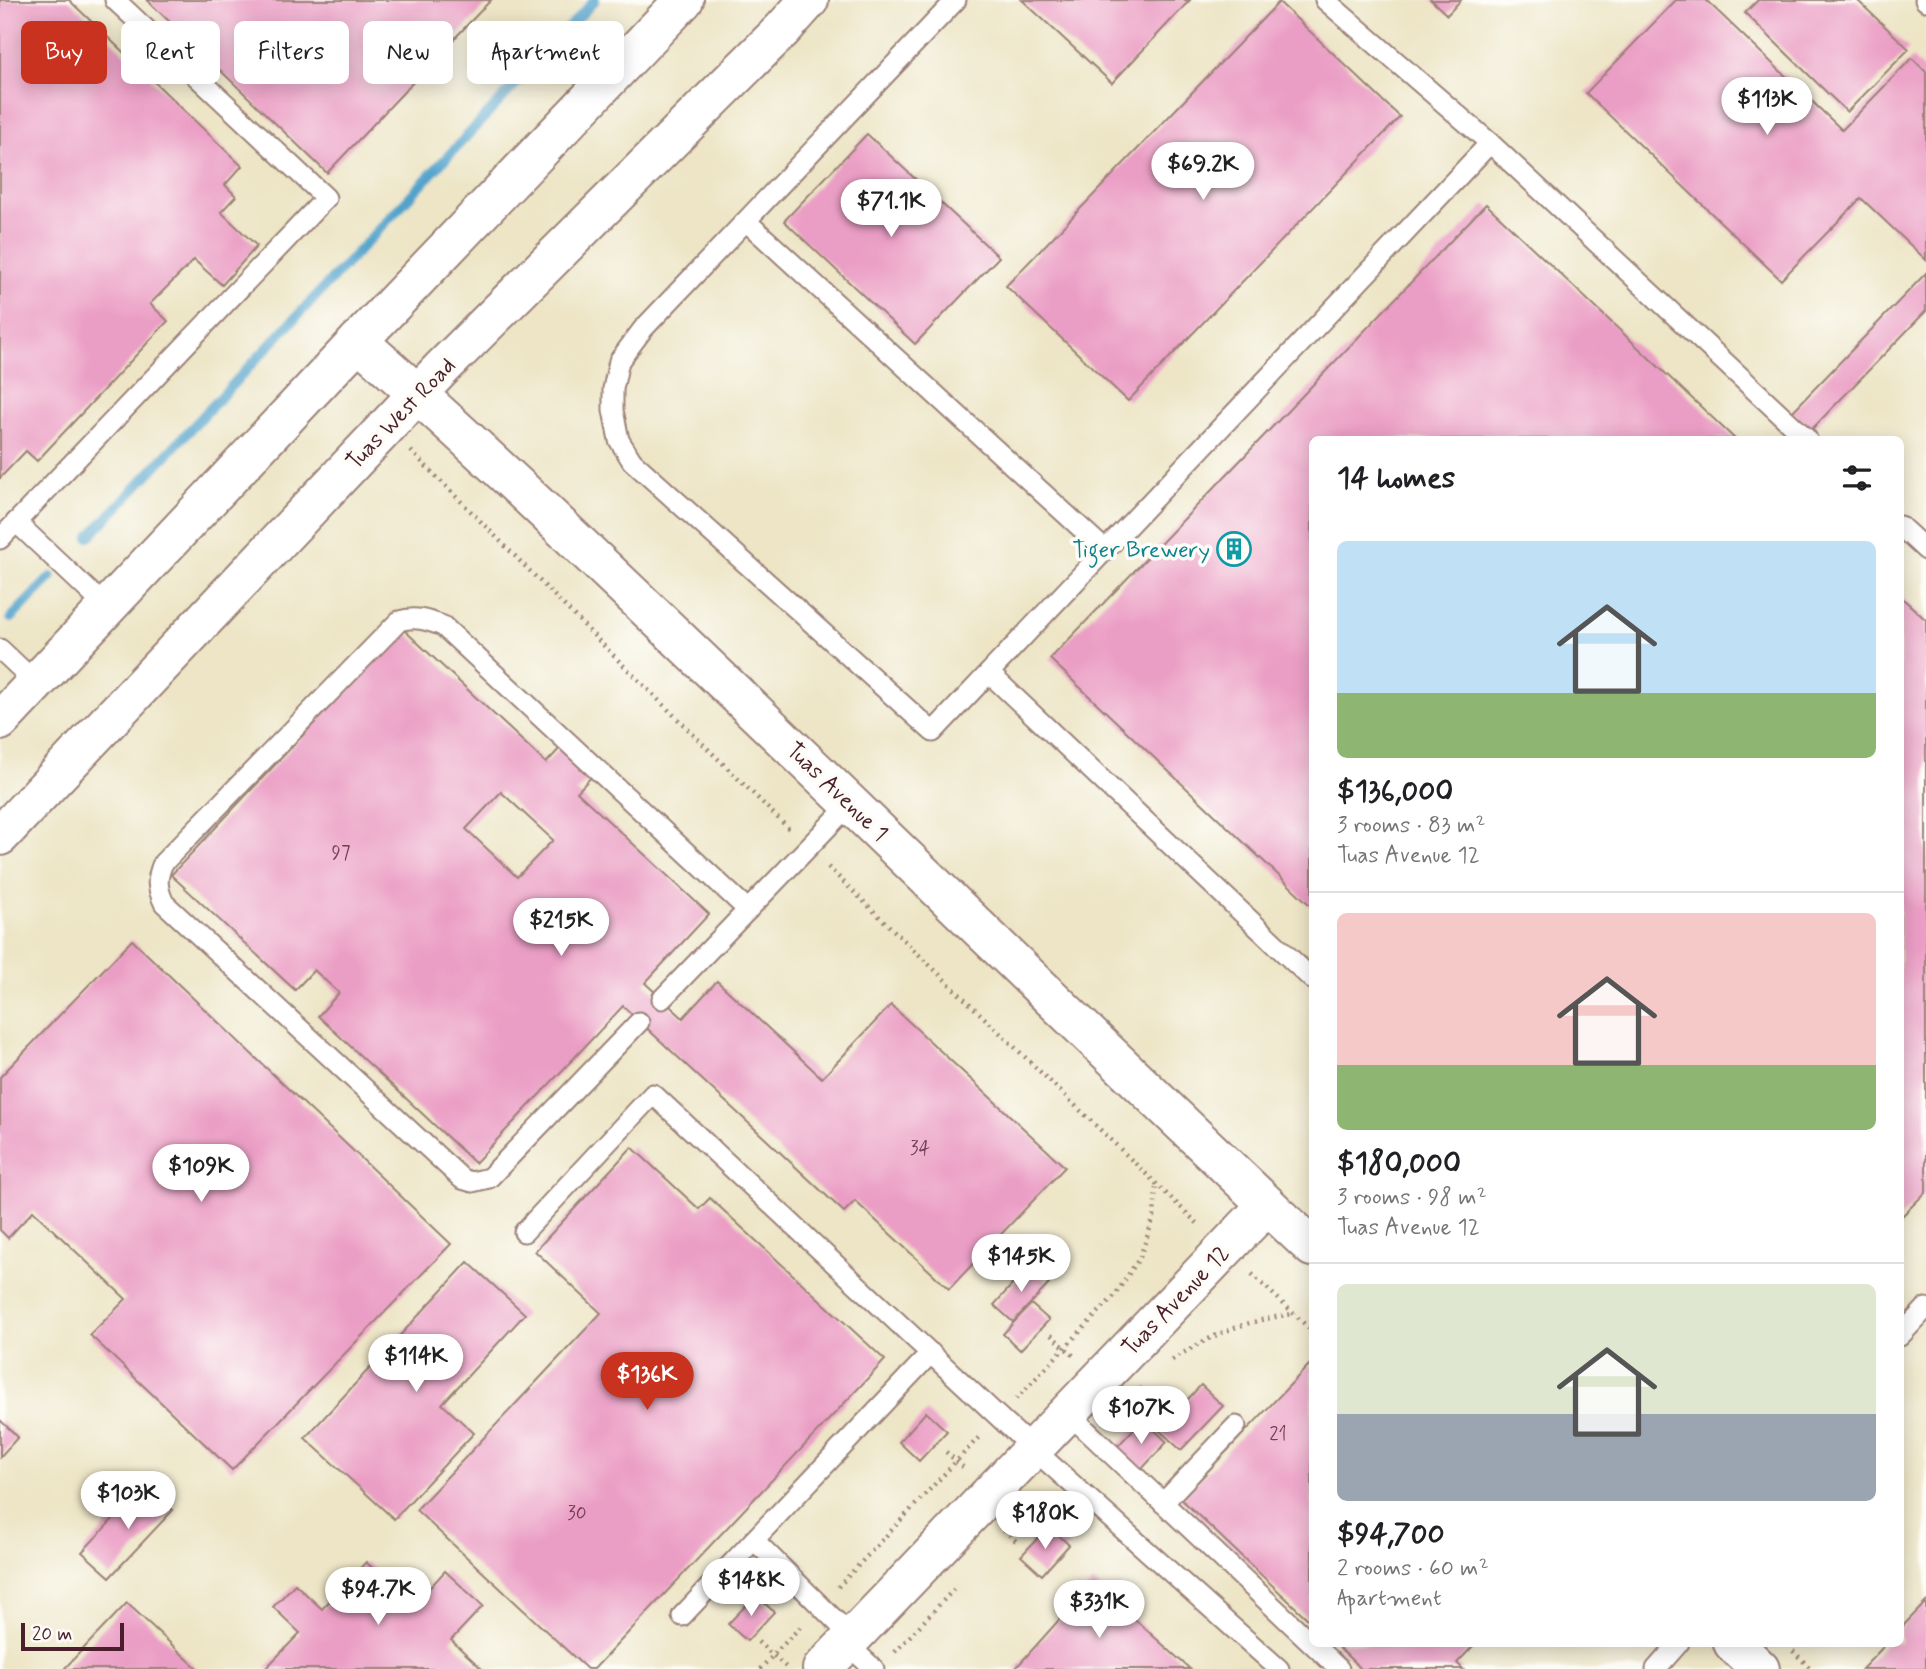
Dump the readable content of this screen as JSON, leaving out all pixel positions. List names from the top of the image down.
{
  "streets": {
    "main road": ["Tuas West Road", "Tuas Avenue 1", "Tuas Avenue 12"]
  },
  "crossings": [
    ["Tuas West Road", "Tuas Avenue 1"],
    ["Tuas Avenue 1", "Tuas Avenue 12"]
  ],
  "places": {
    "building": ["Tiger Brewery"]
  },
  "house_numbers": [
    "97",
    "34",
    "21",
    "30"
  ],
  "scale_bar": "20 m",
  "page": {
    "chip": [
      "Buy",
      "Rent",
      "Filters",
      "New",
      "Apartment"
    ],
    "price": [
      "$113K",
      "$69.2K",
      "$71.1K",
      "$215K",
      "$109K",
      "$145K",
      "$114K",
      "$136K",
      "$107K",
      "$103K",
      "$180K",
      "$148K",
      "$94.7K",
      "$331K"
    ],
    "heading": "14 homes",
    "list": [
      {
        "name": "$136,000",
        "note": "3 rooms · 83 m² · Tuas Avenue 12"
      },
      {
        "name": "$180,000",
        "note": "3 rooms · 98 m² · Tuas Avenue 12"
      },
      {
        "name": "$94,700",
        "note": "2 rooms · 60 m² · Apartment"
      }
    ],
    "scale": "20 m"
  }
}
